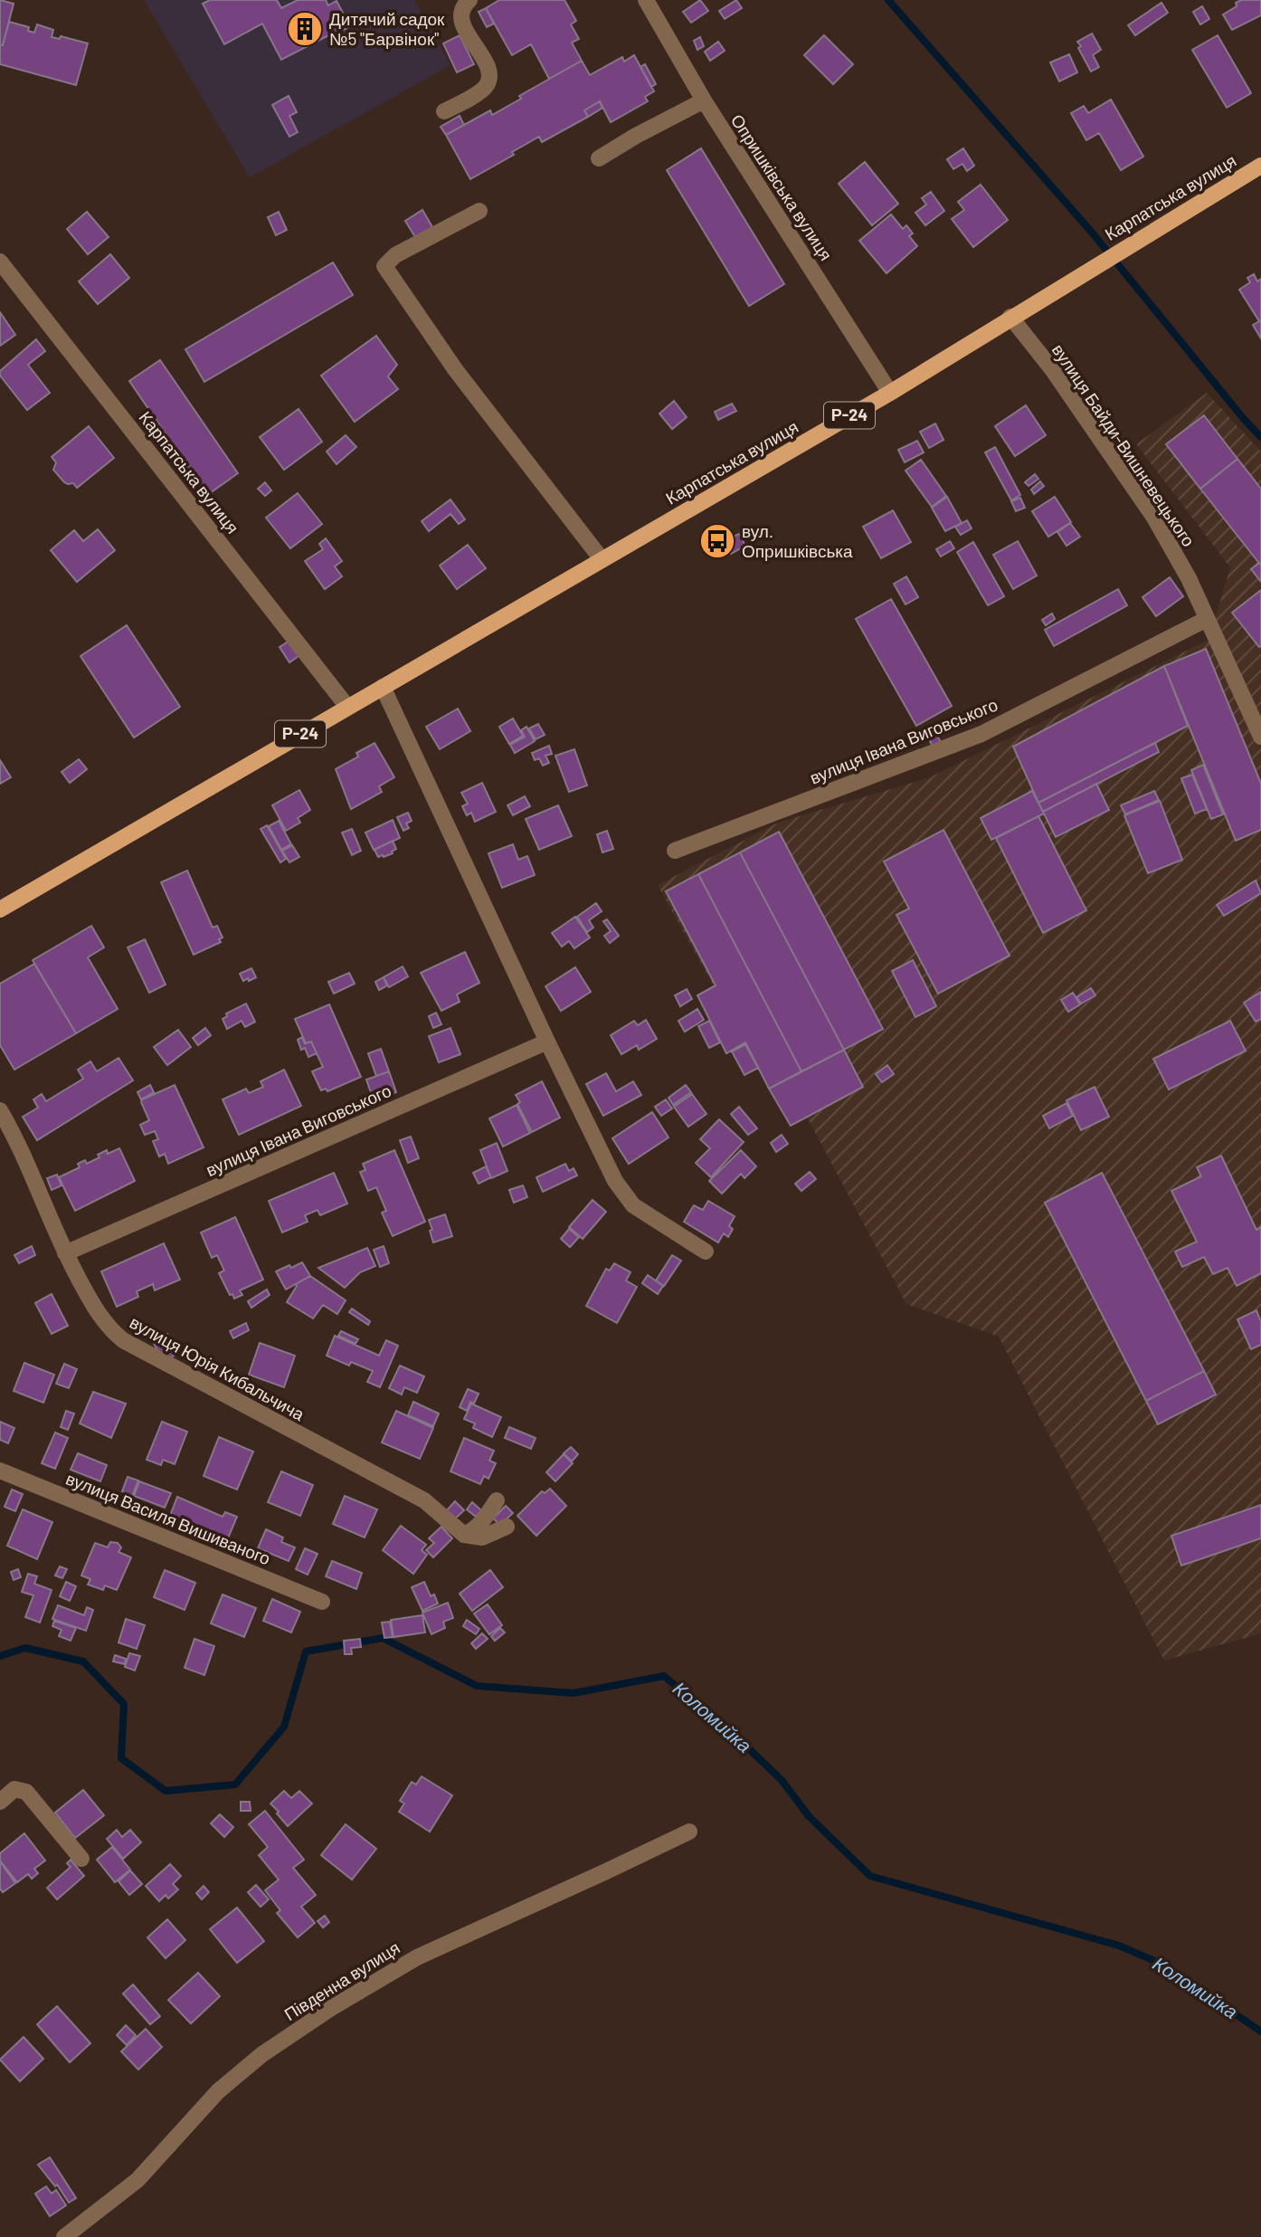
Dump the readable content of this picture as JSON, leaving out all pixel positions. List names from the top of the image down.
{
  "streets": {
    "main road": ["Карпатська вулиця", "Р-24"],
    "street": [
      "Опришківська вулиця",
      "вулиця Байди-Вишневецького",
      "вулиця Івана Виговського",
      "вулиця Юрія Кибальчича",
      "вулиця Василя Вишиваного",
      "Південна вулиця"
    ]
  },
  "crossings": [
    ["Опришківська вулиця", "Карпатська вулиця"],
    ["Карпатська вулиця", "вулиця Байди-Вишневецького"],
    ["вулиця Байди-Вишневецького", "вулиця Івана Виговського"],
    ["вулиця Івана Виговського", "вулиця Юрія Кибальчича"]
  ],
  "water": ["Коломийка"],
  "places": {
    "building": ["Дитячий садок №5 \"Барвінок\""],
    "bus stop": ["вул. Опришківська"]
  }
}
